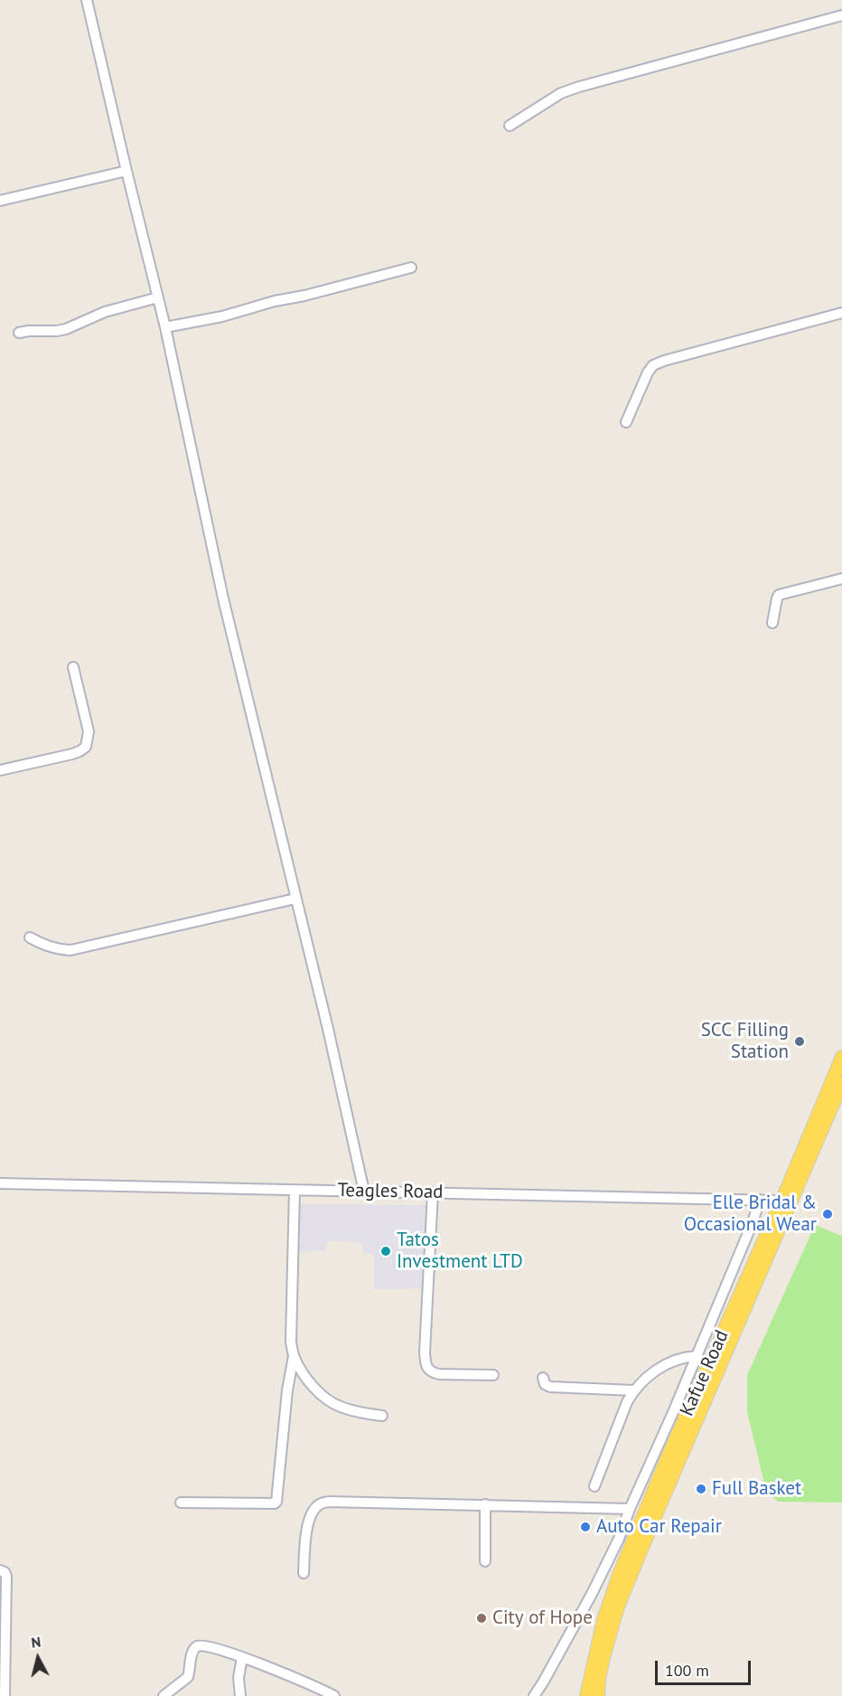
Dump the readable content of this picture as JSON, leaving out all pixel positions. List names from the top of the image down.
{
  "streets": {
    "main road": ["Kafue Road"],
    "street": ["Teagles Road"]
  },
  "crossings": [
    ["Teagles Road", "Kafue Road"]
  ],
  "places": [
    "SCC Filling Station",
    "Elle Bridal & Occasional Wear",
    "Tatos Investment LTD",
    "Full Basket",
    "Auto Car Repair",
    "City of Hope"
  ],
  "scale_bar": "100 m",
  "north": "top"
}
